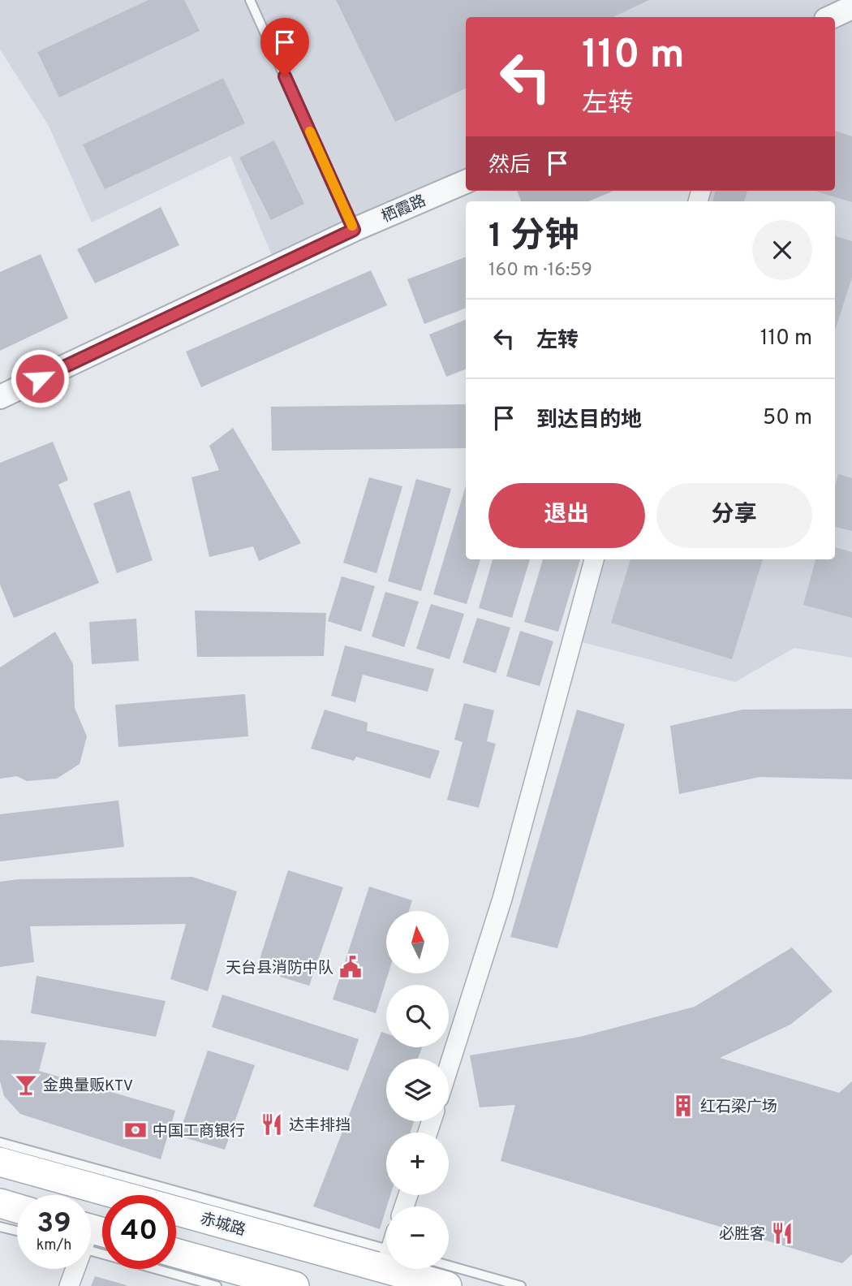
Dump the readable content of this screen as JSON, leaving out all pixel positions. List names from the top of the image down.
{
  "streets": {
    "main road": ["赤城路"],
    "street": ["栖霞路"]
  },
  "places": {
    "public building": ["天台县消防中队"],
    "bar": ["金典量贩KTV"],
    "building": ["红石梁广场"],
    "restaurant": ["达丰排挡", "必胜客"],
    "bank": ["中国工商银行"]
  },
  "north": "top",
  "page": {
    "turn": ["110 m", "左转"],
    "then": "然后",
    "heading": ["1 分钟", "160 m · 16:59"],
    "list": [
      {
        "name": "左转",
        "value": "110 m"
      },
      {
        "name": "到达目的地",
        "value": "50 m"
      }
    ],
    "buttons": ["退出", "分享"],
    "map_buttons": ["+", "−"],
    "speed": "39 km/h",
    "limit": "40"
  }
}
